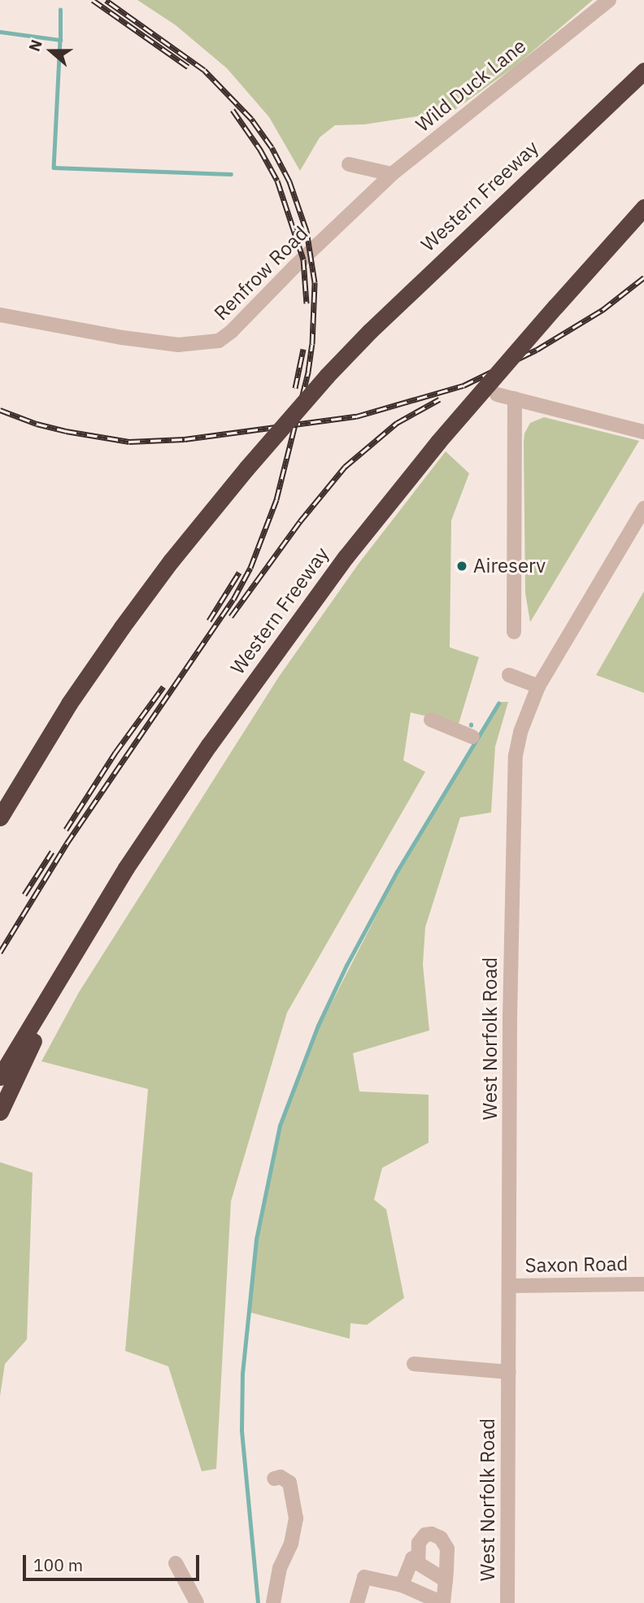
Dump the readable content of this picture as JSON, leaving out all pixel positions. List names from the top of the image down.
{
  "streets": {
    "highway": ["Western Freeway"],
    "street": [
      "Wild Duck Lane",
      "Renfrow Road",
      "West Norfolk Road",
      "Saxon Road"
    ]
  },
  "crossings": [
    ["Wild Duck Lane", "Renfrow Road"],
    ["West Norfolk Road", "Saxon Road"]
  ],
  "places": ["Aireserv"],
  "scale_bar": "100 m",
  "north": "left"
}
